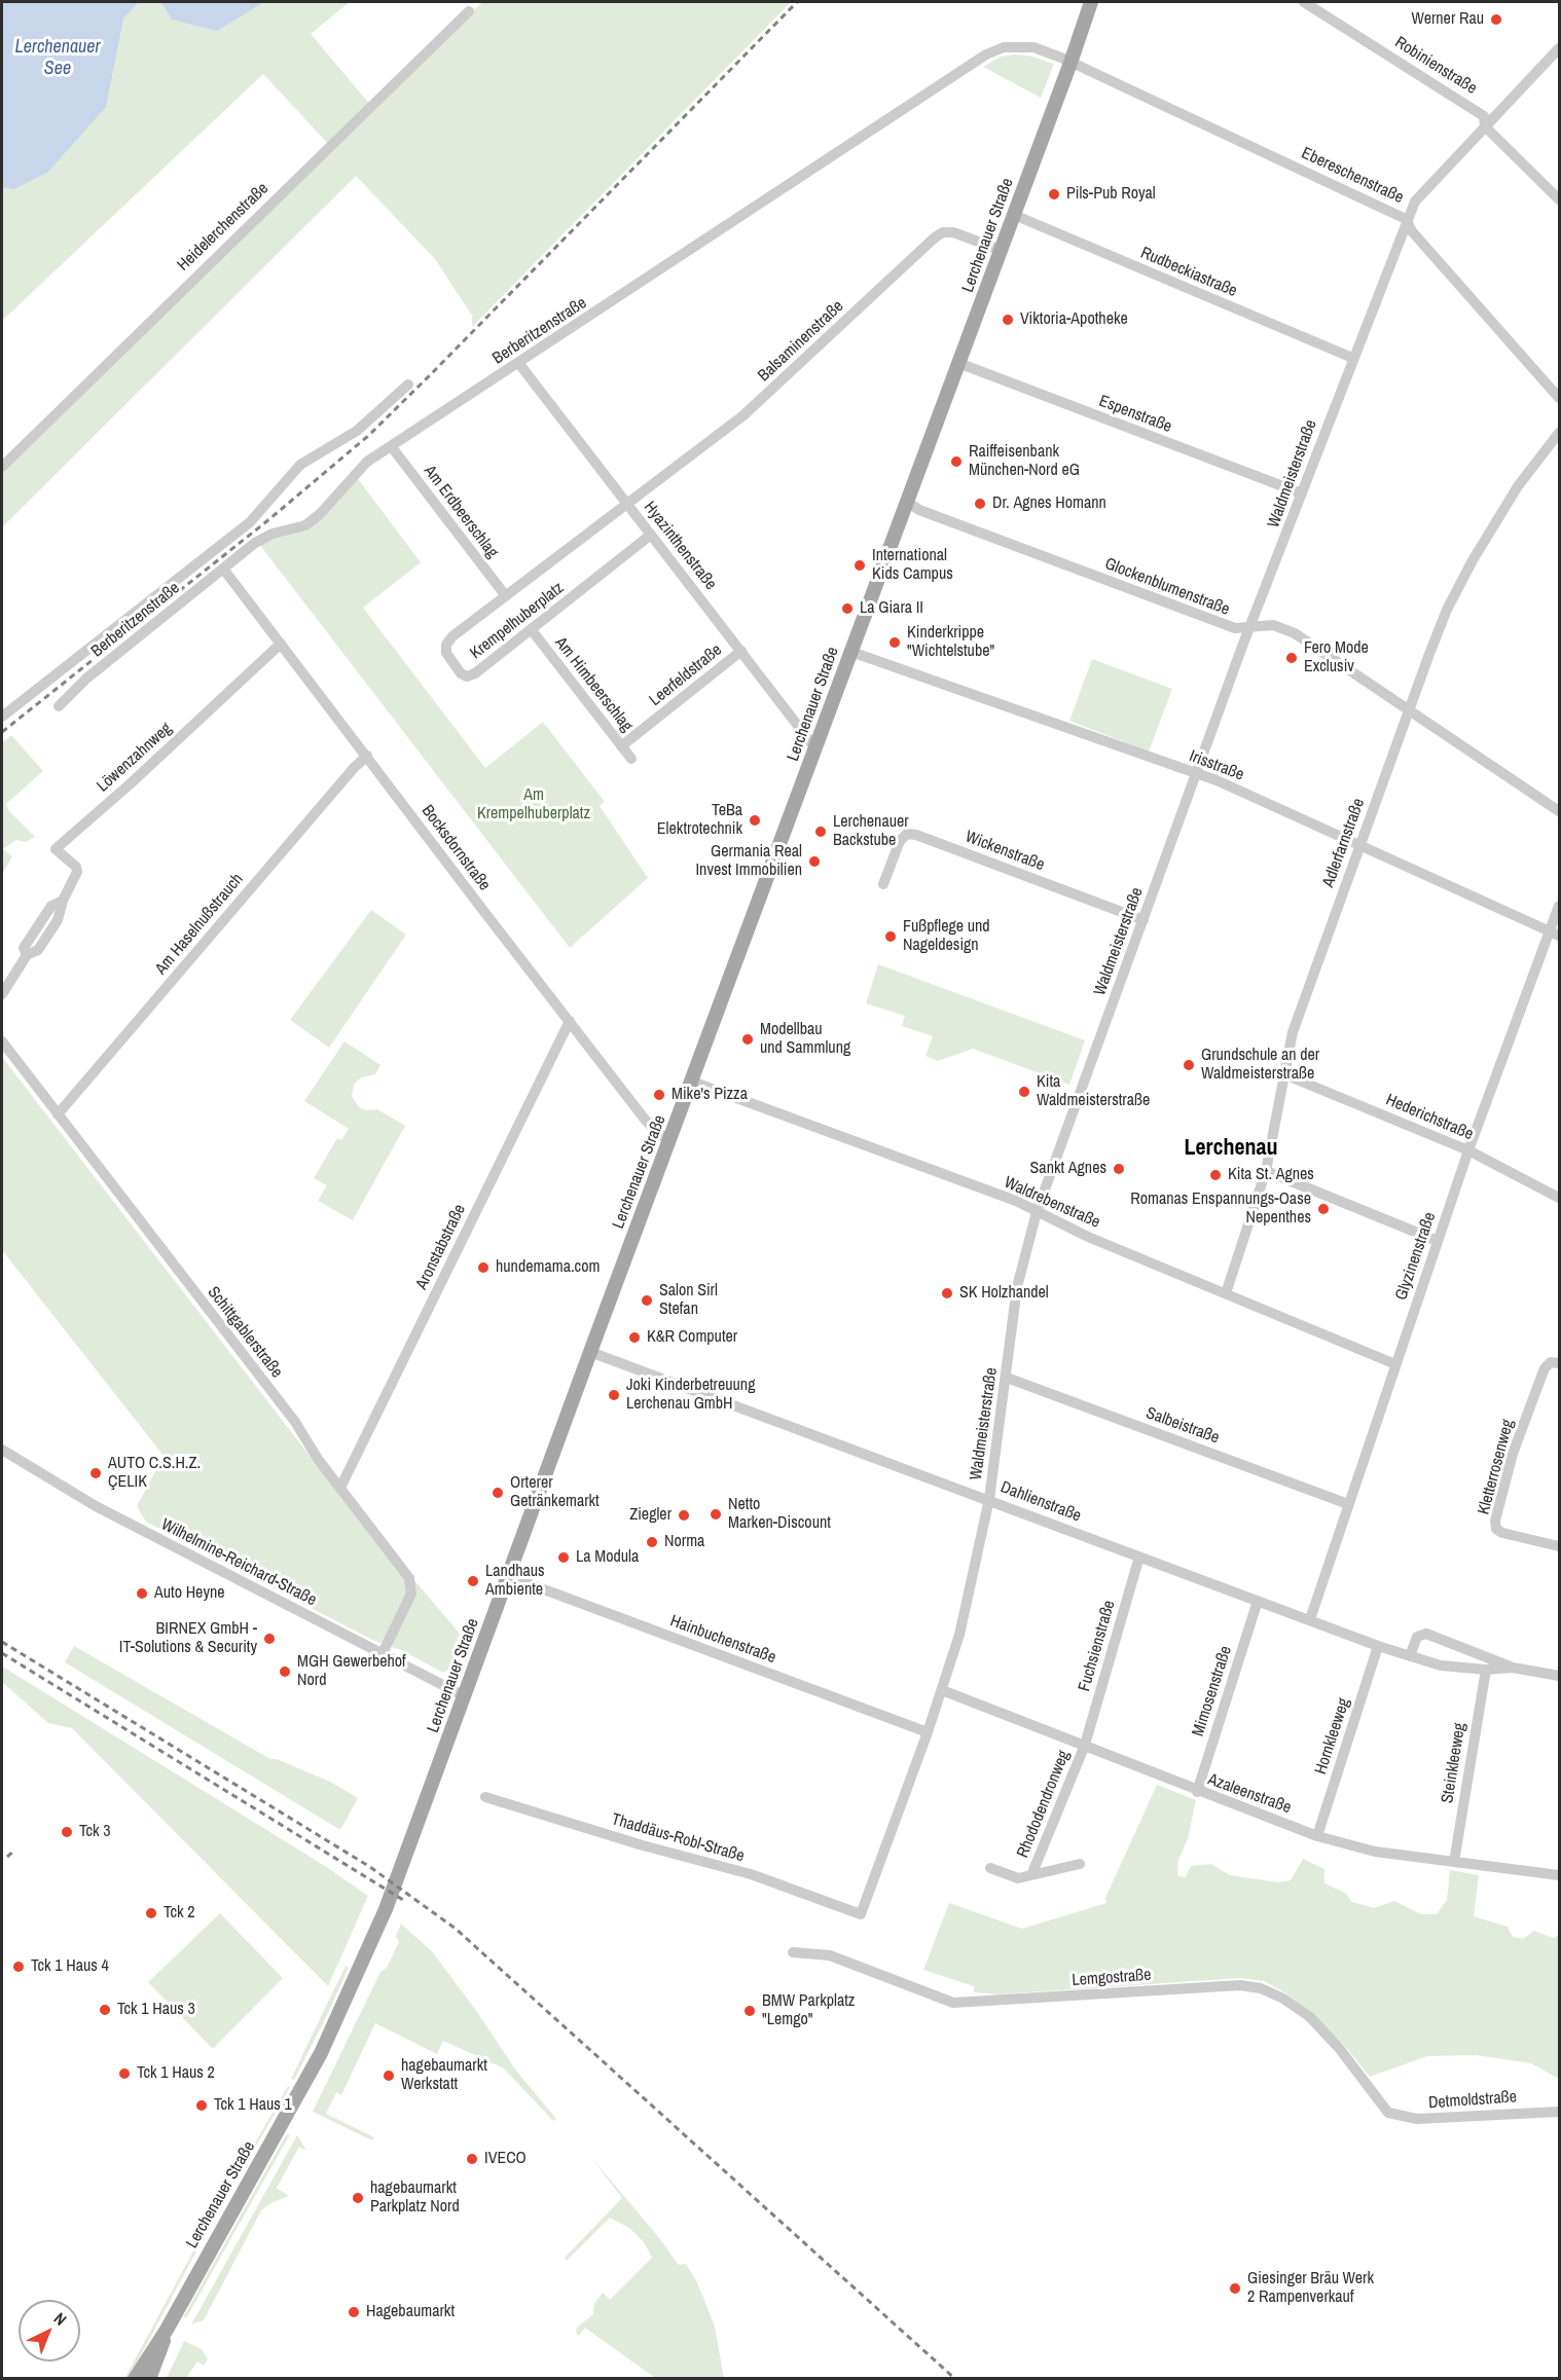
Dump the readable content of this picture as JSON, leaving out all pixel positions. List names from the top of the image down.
{
  "streets": {
    "main road": ["Lerchenauer Straße"],
    "street": [
      "Robinienstraße",
      "Ebereschenstraße",
      "Heidelerchenstraße",
      "Rudbeckiastraße",
      "Berberitzenstraße",
      "Balsaminenstraße",
      "Espenstraße",
      "Waldmeisterstraße",
      "Am Erdbeerschlag",
      "Hyazinthenstraße",
      "Glockenblumenstraße",
      "Krempelhuberplatz",
      "Leerfeldstraße",
      "Am Himbeerschlag",
      "Löwenzahnweg",
      "Irisstraße",
      "Adlerfarnstraße",
      "Bocksdornstraße",
      "Wickenstraße",
      "Am Haselnußstrauch",
      "Hederichstraße",
      "Waldrebenstraße",
      "Aronstabstraße",
      "Glyzinenstraße",
      "Schittgablerstraße",
      "Salbeistraße",
      "Kletterrosenweg",
      "Dahlienstraße",
      "Wilhelmine-Reichard-Straße",
      "Hainbuchenstraße",
      "Fuchsienstraße",
      "Mimosenstraße",
      "Hornkleeweg",
      "Steinkleeweg",
      "Azaleenstraße",
      "Rhododendronweg",
      "Thaddäus-Robl-Straße",
      "Lemgostraße",
      "Detmoldstraße"
    ]
  },
  "crossings": [
    ["Robinienstraße", "Waldmeisterstraße"],
    ["Ebereschenstraße", "Lerchenauer Straße"],
    ["Ebereschenstraße", "Berberitzenstraße"],
    ["Ebereschenstraße", "Waldmeisterstraße"],
    ["Lerchenauer Straße", "Rudbeckiastraße"],
    ["Lerchenauer Straße", "Berberitzenstraße"],
    ["Lerchenauer Straße", "Balsaminenstraße"],
    ["Lerchenauer Straße", "Espenstraße"],
    ["Lerchenauer Straße", "Hyazinthenstraße"],
    ["Lerchenauer Straße", "Glockenblumenstraße"],
    ["Lerchenauer Straße", "Irisstraße"],
    ["Lerchenauer Straße", "Bocksdornstraße"],
    ["Lerchenauer Straße", "Waldrebenstraße"],
    ["Lerchenauer Straße", "Dahlienstraße"],
    ["Lerchenauer Straße", "Wilhelmine-Reichard-Straße"],
    ["Lerchenauer Straße", "Hainbuchenstraße"],
    ["Rudbeckiastraße", "Waldmeisterstraße"],
    ["Berberitzenstraße", "Am Erdbeerschlag"],
    ["Berberitzenstraße", "Hyazinthenstraße"],
    ["Berberitzenstraße", "Bocksdornstraße"],
    ["Balsaminenstraße", "Hyazinthenstraße"],
    ["Balsaminenstraße", "Krempelhuberplatz"],
    ["Espenstraße", "Waldmeisterstraße"],
    ["Waldmeisterstraße", "Glockenblumenstraße"],
    ["Waldmeisterstraße", "Irisstraße"],
    ["Waldmeisterstraße", "Wickenstraße"],
    ["Waldmeisterstraße", "Waldrebenstraße"],
    ["Waldmeisterstraße", "Salbeistraße"],
    ["Waldmeisterstraße", "Dahlienstraße"],
    ["Waldmeisterstraße", "Hainbuchenstraße"],
    ["Waldmeisterstraße", "Azaleenstraße"],
    ["Waldmeisterstraße", "Thaddäus-Robl-Straße"],
    ["Am Erdbeerschlag", "Krempelhuberplatz"],
    ["Hyazinthenstraße", "Krempelhuberplatz"],
    ["Hyazinthenstraße", "Leerfeldstraße"],
    ["Glockenblumenstraße", "Adlerfarnstraße"],
    ["Krempelhuberplatz", "Am Himbeerschlag"],
    ["Leerfeldstraße", "Am Himbeerschlag"],
    ["Löwenzahnweg", "Bocksdornstraße"],
    ["Irisstraße", "Adlerfarnstraße"],
    ["Irisstraße", "Glyzinenstraße"],
    ["Adlerfarnstraße", "Hederichstraße"],
    ["Adlerfarnstraße", "Waldrebenstraße"],
    ["Bocksdornstraße", "Am Haselnußstrauch"],
    ["Bocksdornstraße", "Aronstabstraße"],
    ["Am Haselnußstrauch", "Schittgablerstraße"],
    ["Hederichstraße", "Glyzinenstraße"],
    ["Waldrebenstraße", "Glyzinenstraße"],
    ["Aronstabstraße", "Schittgablerstraße"],
    ["Glyzinenstraße", "Salbeistraße"],
    ["Glyzinenstraße", "Dahlienstraße"],
    ["Schittgablerstraße", "Wilhelmine-Reichard-Straße"],
    ["Dahlienstraße", "Fuchsienstraße"],
    ["Dahlienstraße", "Mimosenstraße"],
    ["Dahlienstraße", "Hornkleeweg"],
    ["Dahlienstraße", "Steinkleeweg"],
    ["Fuchsienstraße", "Azaleenstraße"],
    ["Fuchsienstraße", "Rhododendronweg"],
    ["Mimosenstraße", "Azaleenstraße"],
    ["Hornkleeweg", "Azaleenstraße"],
    ["Steinkleeweg", "Azaleenstraße"],
    ["Azaleenstraße", "Rhododendronweg"],
    ["Lemgostraße", "Detmoldstraße"]
  ],
  "districts": ["Lerchenau"],
  "water": ["Lerchenauer See"],
  "parks": ["Am Krempelhuberplatz"],
  "places": [
    "Werner Rau",
    "Pils-Pub Royal",
    "Viktoria-Apotheke",
    "Raiffeisenbank München-Nord eG",
    "Dr. Agnes Homann",
    "International Kids Campus",
    "La Giara II",
    "Kinderkrippe \"Wichtelstube\"",
    "Fero Mode Exclusiv",
    "TeBa Elektrotechnik",
    "Lerchenauer Backstube",
    "Germania Real Invest Immobilien",
    "Fußpflege und Nageldesign",
    "Modellbau und Sammlung",
    "Grundschule an der Waldmeisterstraße",
    "Kita Waldmeisterstraße",
    "Mike's Pizza",
    "Sankt Agnes",
    "Kita St. Agnes",
    "Romanas Enspannungs-Oase Nepenthes",
    "hundemama.com",
    "SK Holzhandel",
    "Salon Sirl Stefan",
    "K&R Computer",
    "Joki Kinderbetreuung Lerchenau GmbH",
    "AUTO C.S.H.Z. ÇELIK",
    "Orterer Getränkemarkt",
    "Netto Marken-Discount",
    "Ziegler",
    "Norma",
    "La Modula",
    "Landhaus Ambiente",
    "Auto Heyne",
    "BIRNEX GmbH - IT-Solutions & Security",
    "MGH Gewerbehof Nord",
    "Tck 3",
    "Tck 2",
    "Tck 1 Haus 4",
    "Tck 1 Haus 3",
    "BMW Parkplatz \"Lemgo\"",
    "Tck 1 Haus 2",
    "hagebaumarkt Werkstatt",
    "Tck 1 Haus 1",
    "IVECO",
    "hagebaumarkt Parkplatz Nord",
    "Giesinger Bräu Werk 2 Rampenverkauf",
    "Hagebaumarkt"
  ],
  "north": "top right"
}
